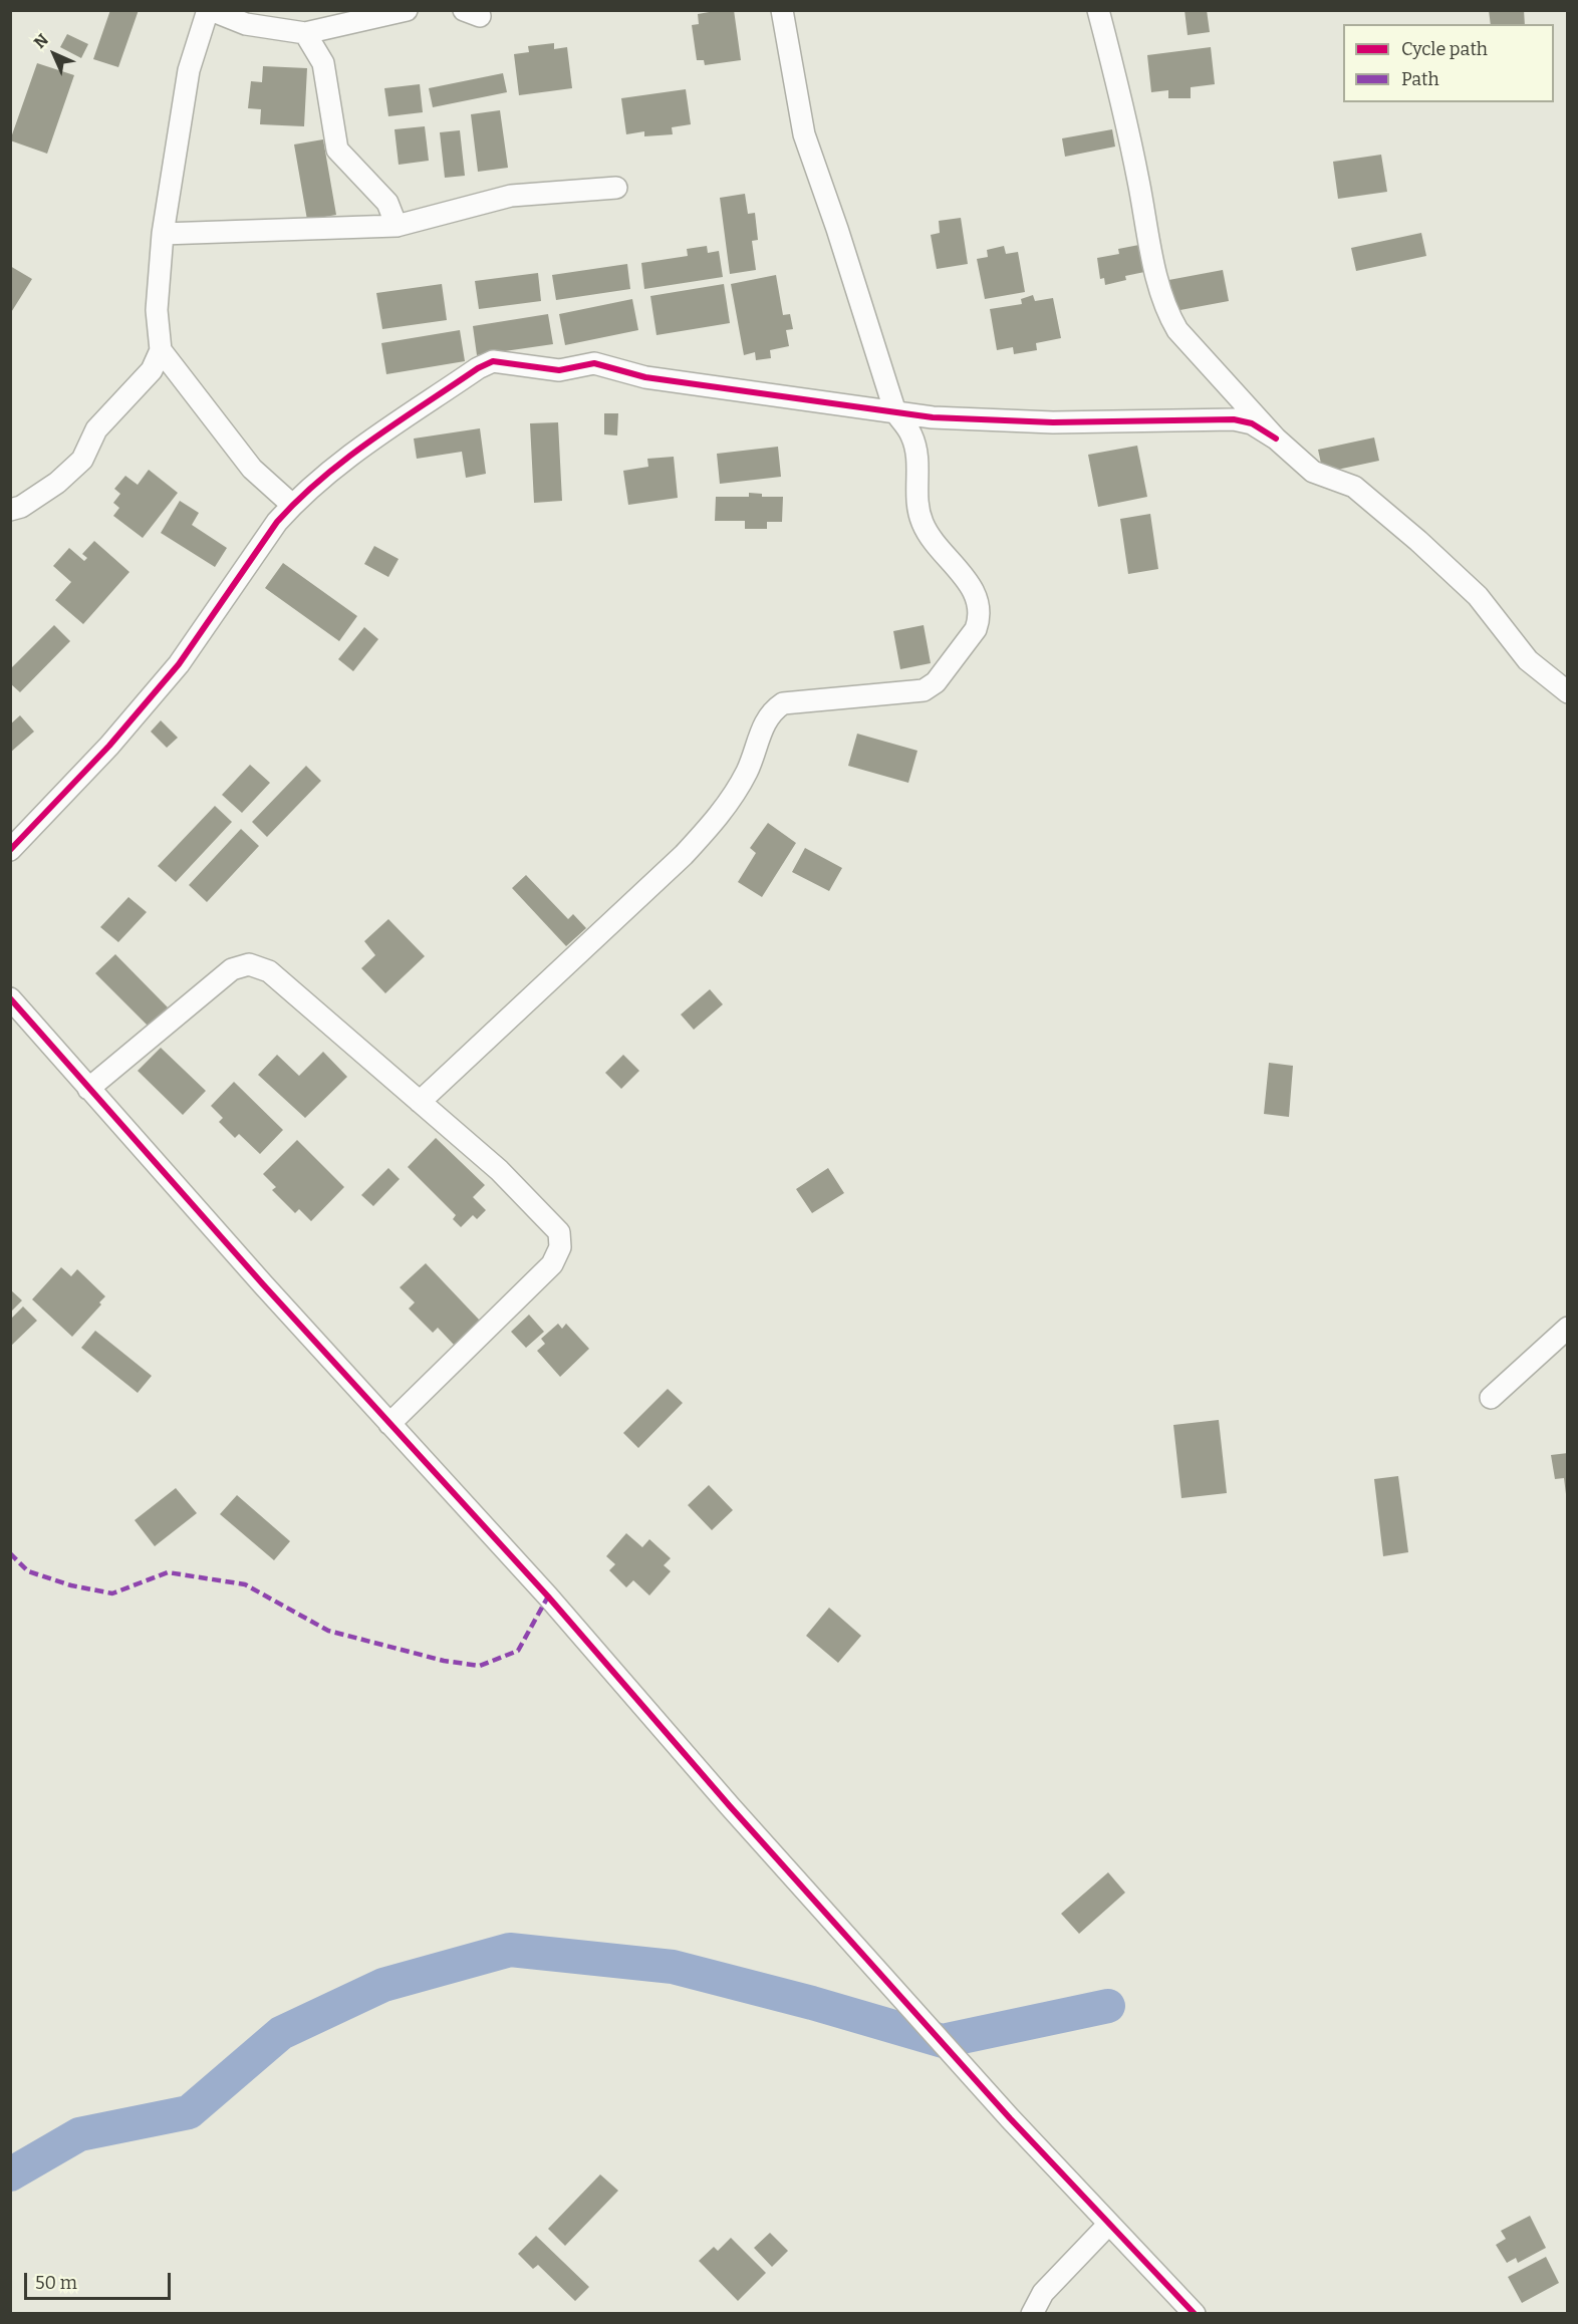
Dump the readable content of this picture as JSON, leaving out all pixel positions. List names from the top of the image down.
{
  "legend": ["Cycle path", "Path"],
  "scale_bar": "50 m",
  "north": "top left"
}
